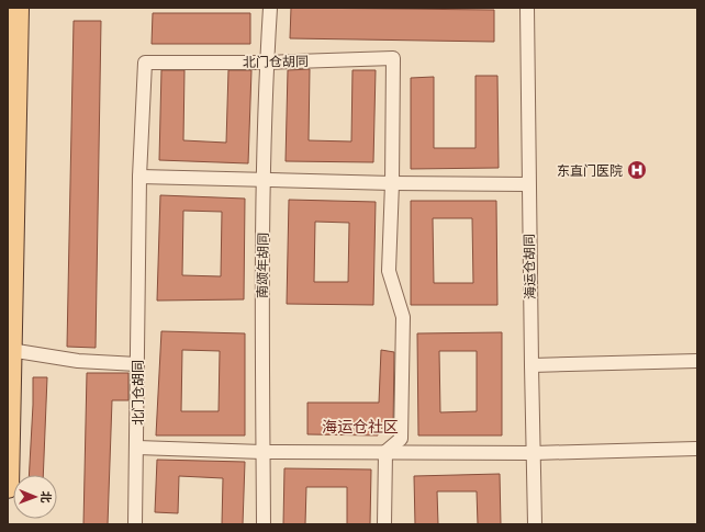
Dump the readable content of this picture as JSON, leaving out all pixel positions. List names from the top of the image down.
{
  "streets": {
    "street": ["北门仓胡同", "南颂年胡同", "海运仓胡同"]
  },
  "crossings": [
    ["北门仓胡同", "南颂年胡同"]
  ],
  "districts": ["海运仓社区"],
  "places": {
    "hospital": ["东直门医院"]
  },
  "north": "right"
}
